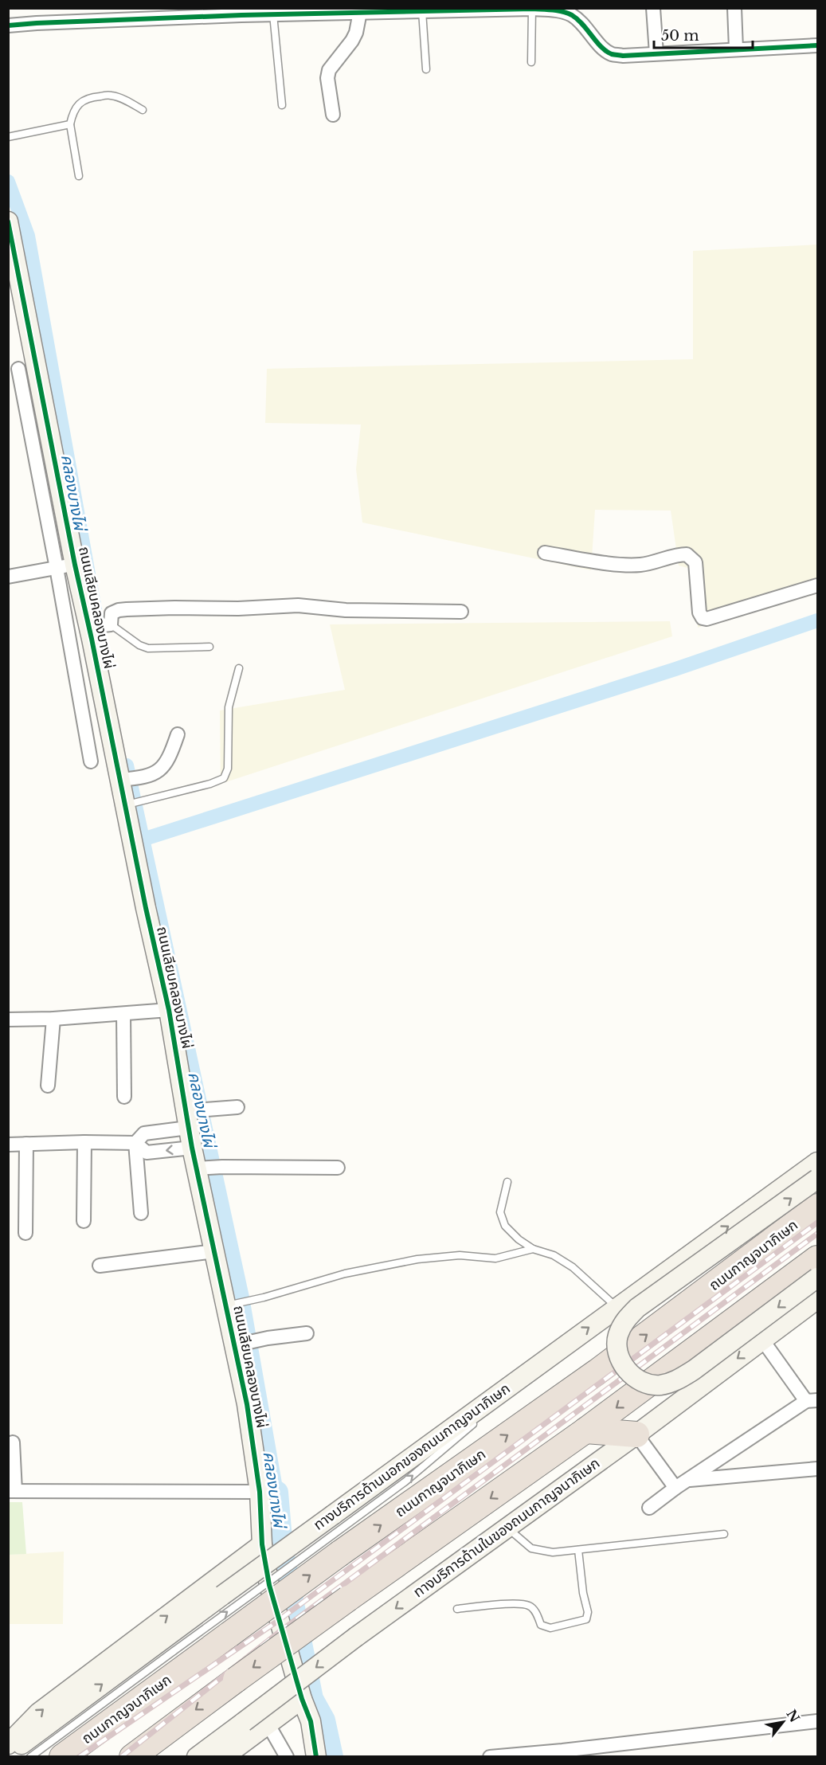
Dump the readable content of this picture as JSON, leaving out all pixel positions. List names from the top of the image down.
{
  "streets": {
    "highway": ["ถนนกาญจนาภิเษก"],
    "main road": ["ถนนเลียบคลองบางไผ่", "ทางบริการด้านนอกของถนนกาญจนาภิเษก", "ทางบริการด้านในของถนนกาญจนาภิเษก"]
  },
  "water": ["คลองบางไผ่"],
  "scale_bar": "50 m",
  "north": "top right"
}
